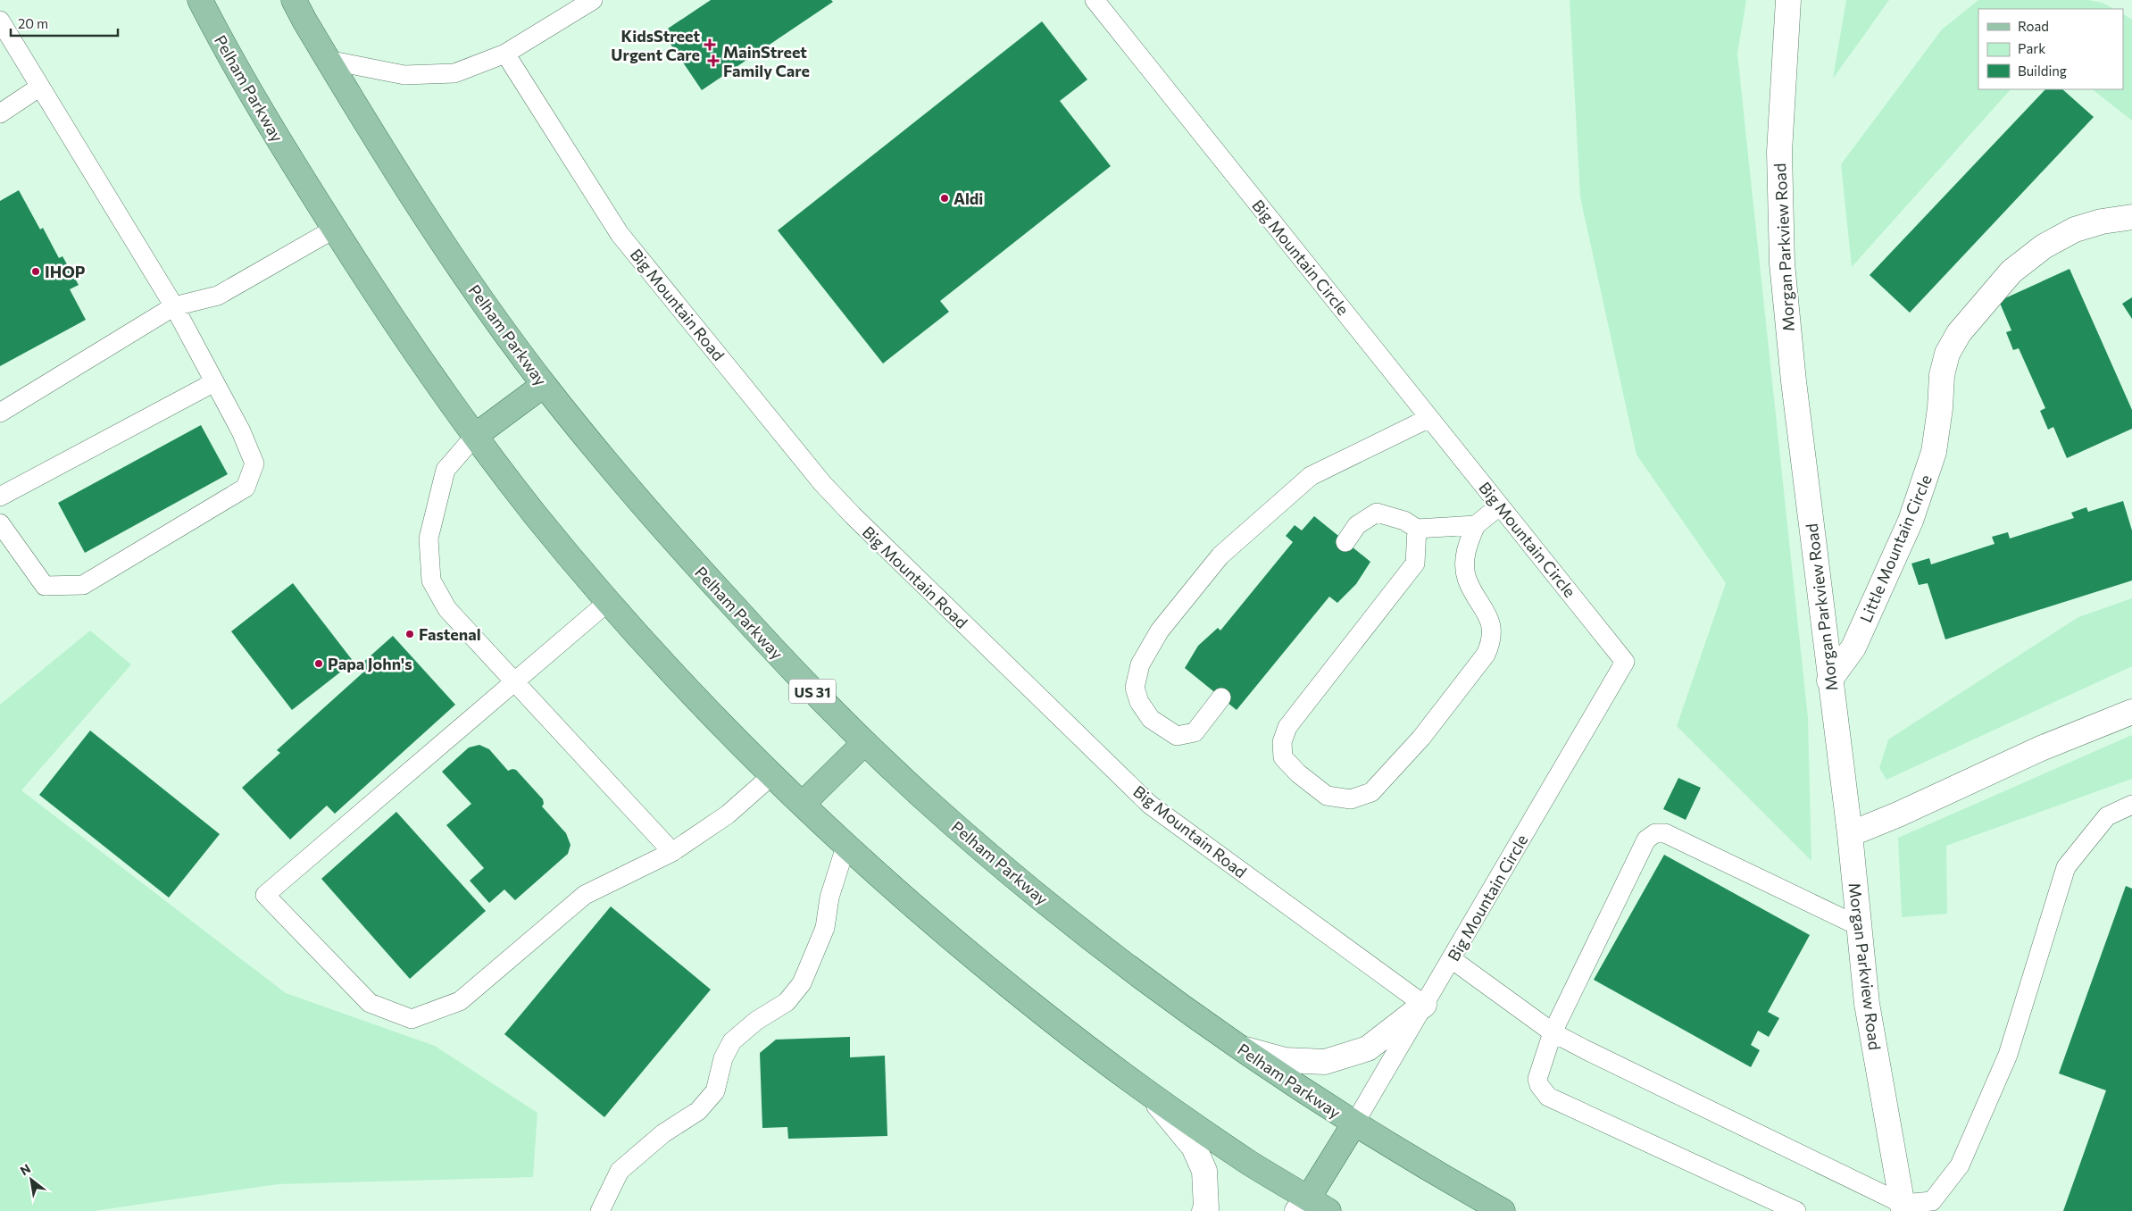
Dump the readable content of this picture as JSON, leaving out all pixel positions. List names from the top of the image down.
{
  "streets": {
    "main road": ["Pelham Parkway", "US 31"],
    "street": ["Morgan Parkview Road", "Little Mountain Circle"],
    "lane": ["Big Mountain Circle", "Big Mountain Road"]
  },
  "crossings": [
    ["Pelham Parkway", "Big Mountain Circle"],
    ["Morgan Parkview Road", "Little Mountain Circle"],
    ["Big Mountain Circle", "Big Mountain Road"]
  ],
  "places": {
    "health": ["KidsStreet Urgent Care", "MainStreet Family Care"],
    "other": [
      "Aldi",
      "IHOP",
      "Fastenal",
      "Papa John's"
    ]
  },
  "legend": ["Road", "Park", "Building"],
  "scale_bar": "20 m",
  "north": "top left"
}
